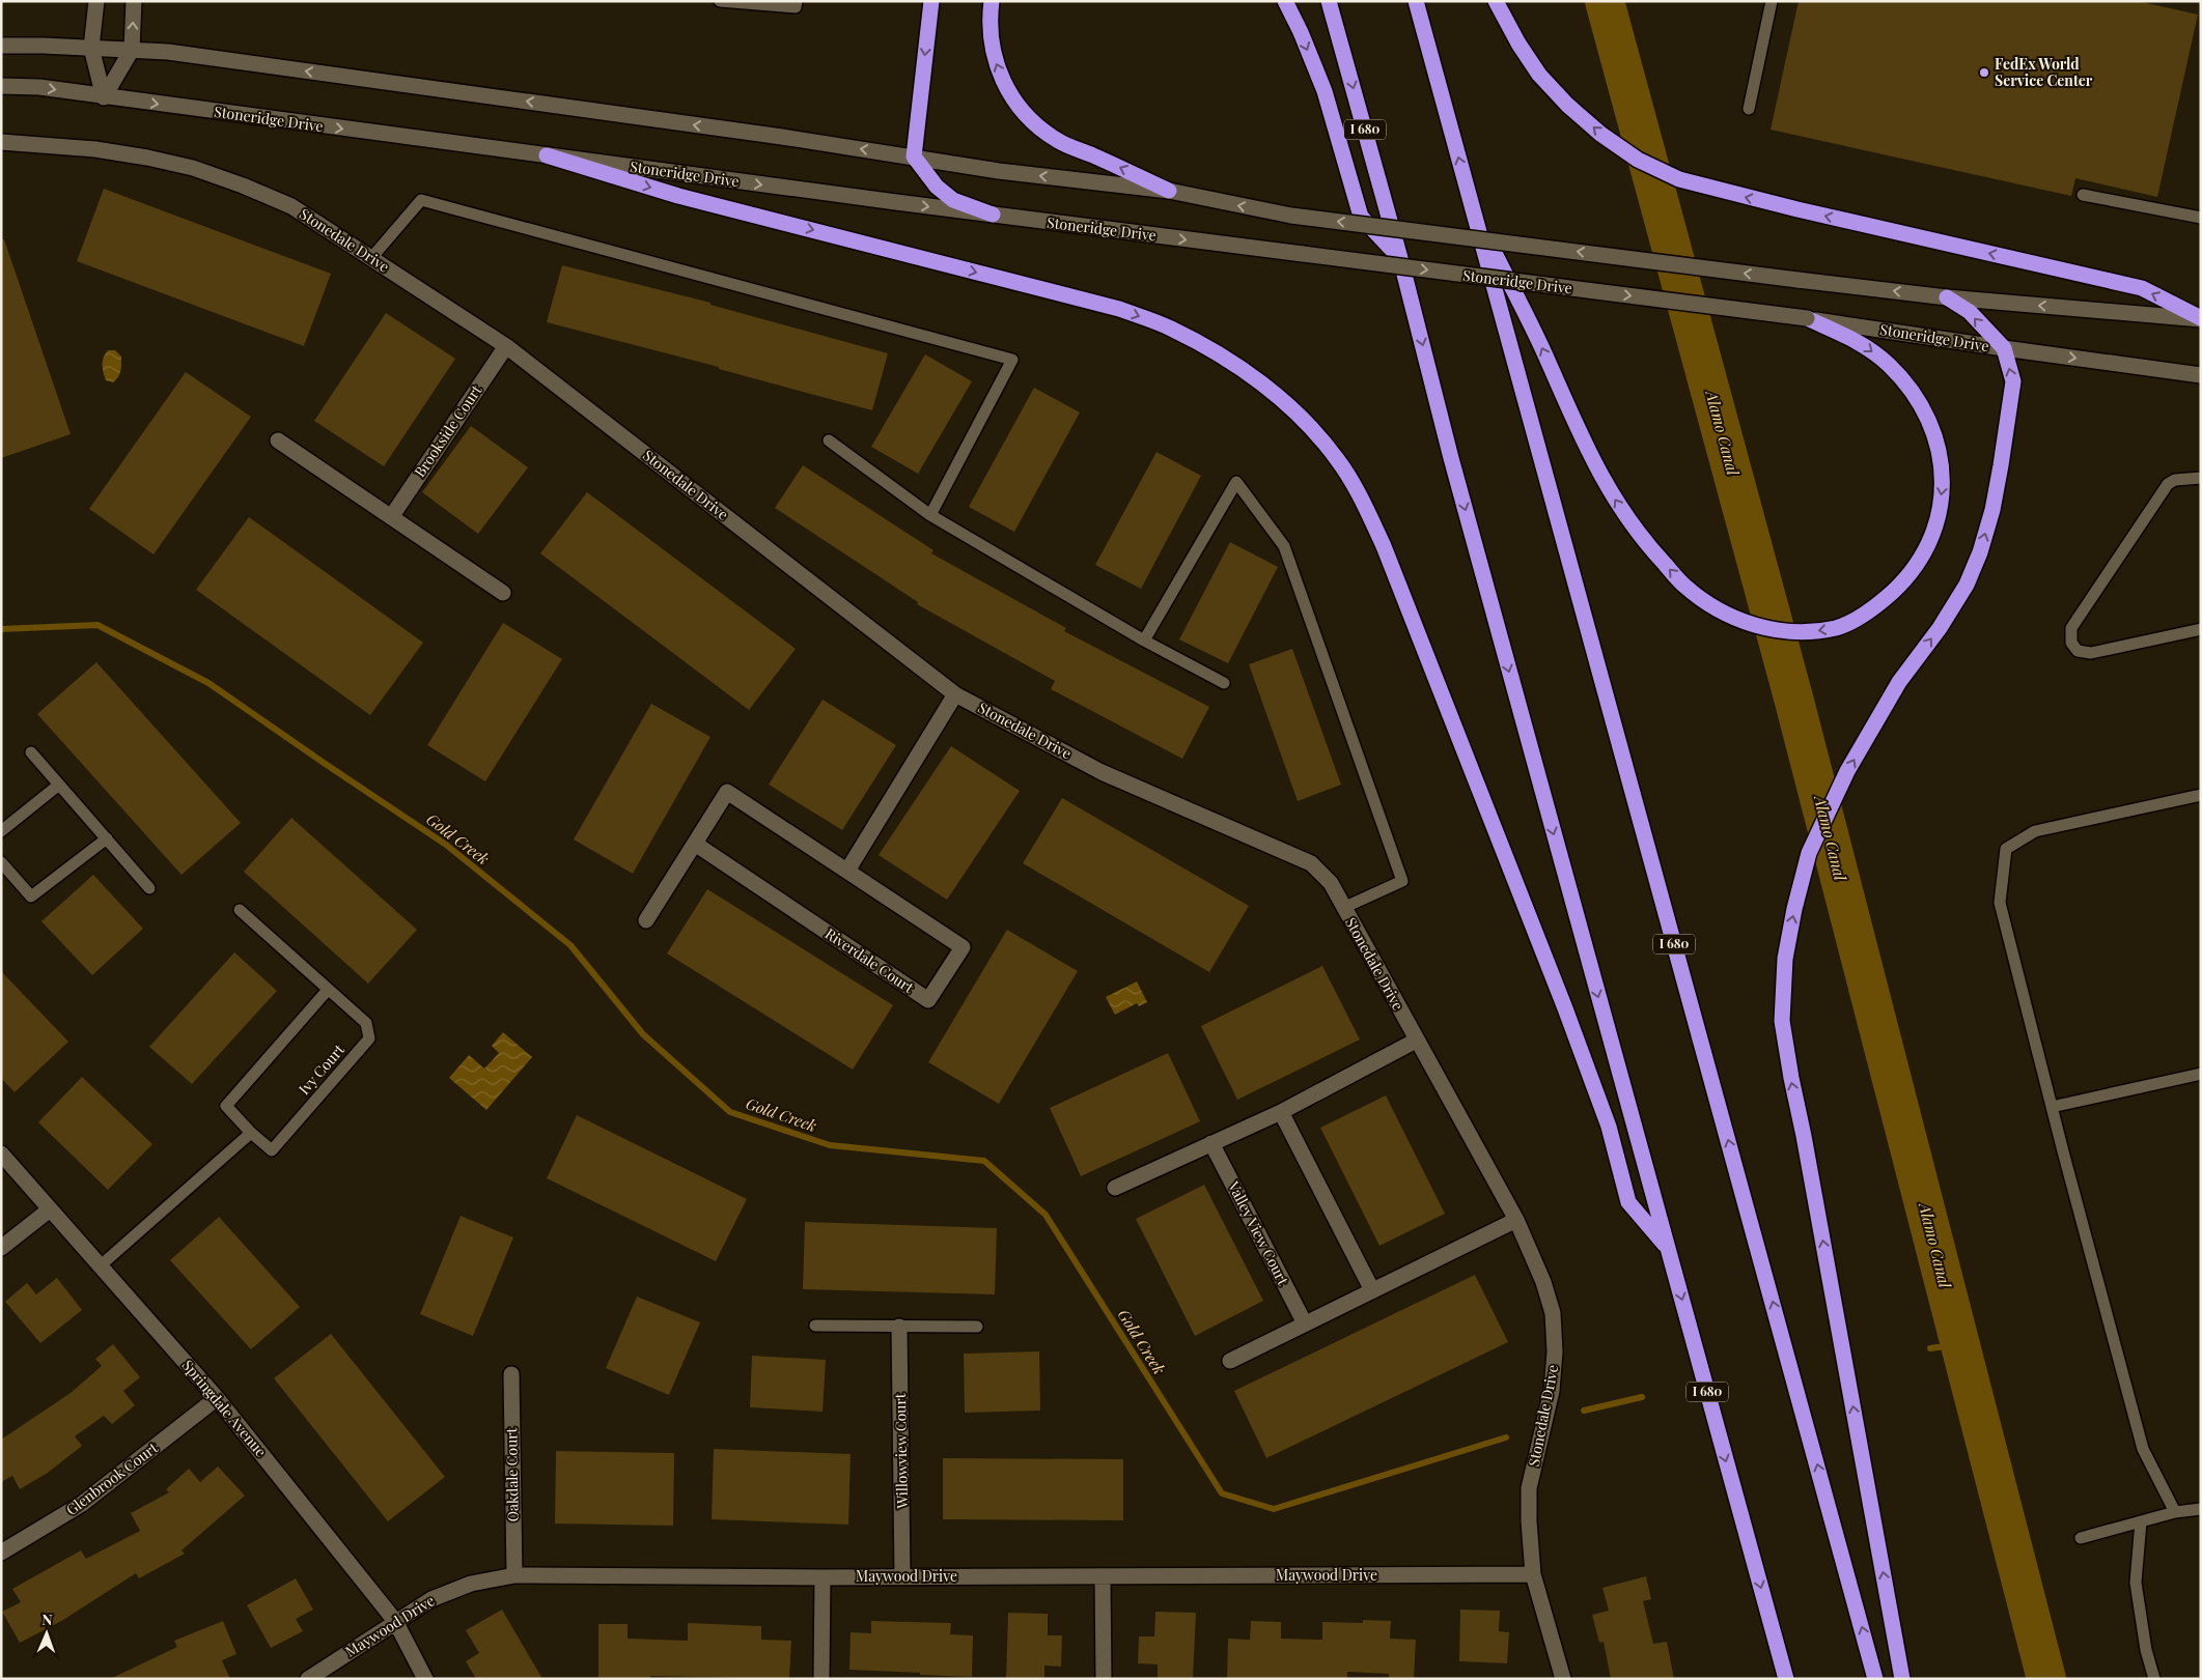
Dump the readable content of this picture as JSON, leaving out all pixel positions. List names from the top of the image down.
{
  "streets": {
    "highway": ["I 680"],
    "street": [
      "Stoneridge Drive",
      "Stonedale Drive",
      "Brookside Court",
      "Riverdale Court",
      "Valley View Court",
      "Springdale Avenue",
      "Willowview Court",
      "Oakdale Court",
      "Glenbrook Court",
      "Maywood Drive"
    ],
    "lane": ["Ivy Court"]
  },
  "crossings": [
    ["Stonedale Drive", "Brookside Court"],
    ["Stonedale Drive", "Maywood Drive"],
    ["Springdale Avenue", "Glenbrook Court"],
    ["Springdale Avenue", "Maywood Drive"],
    ["Willowview Court", "Maywood Drive"],
    ["Oakdale Court", "Maywood Drive"]
  ],
  "water": ["Alamo Canal", "Gold Creek"],
  "places": ["FedEx World Service Center"],
  "north": "top"
}
